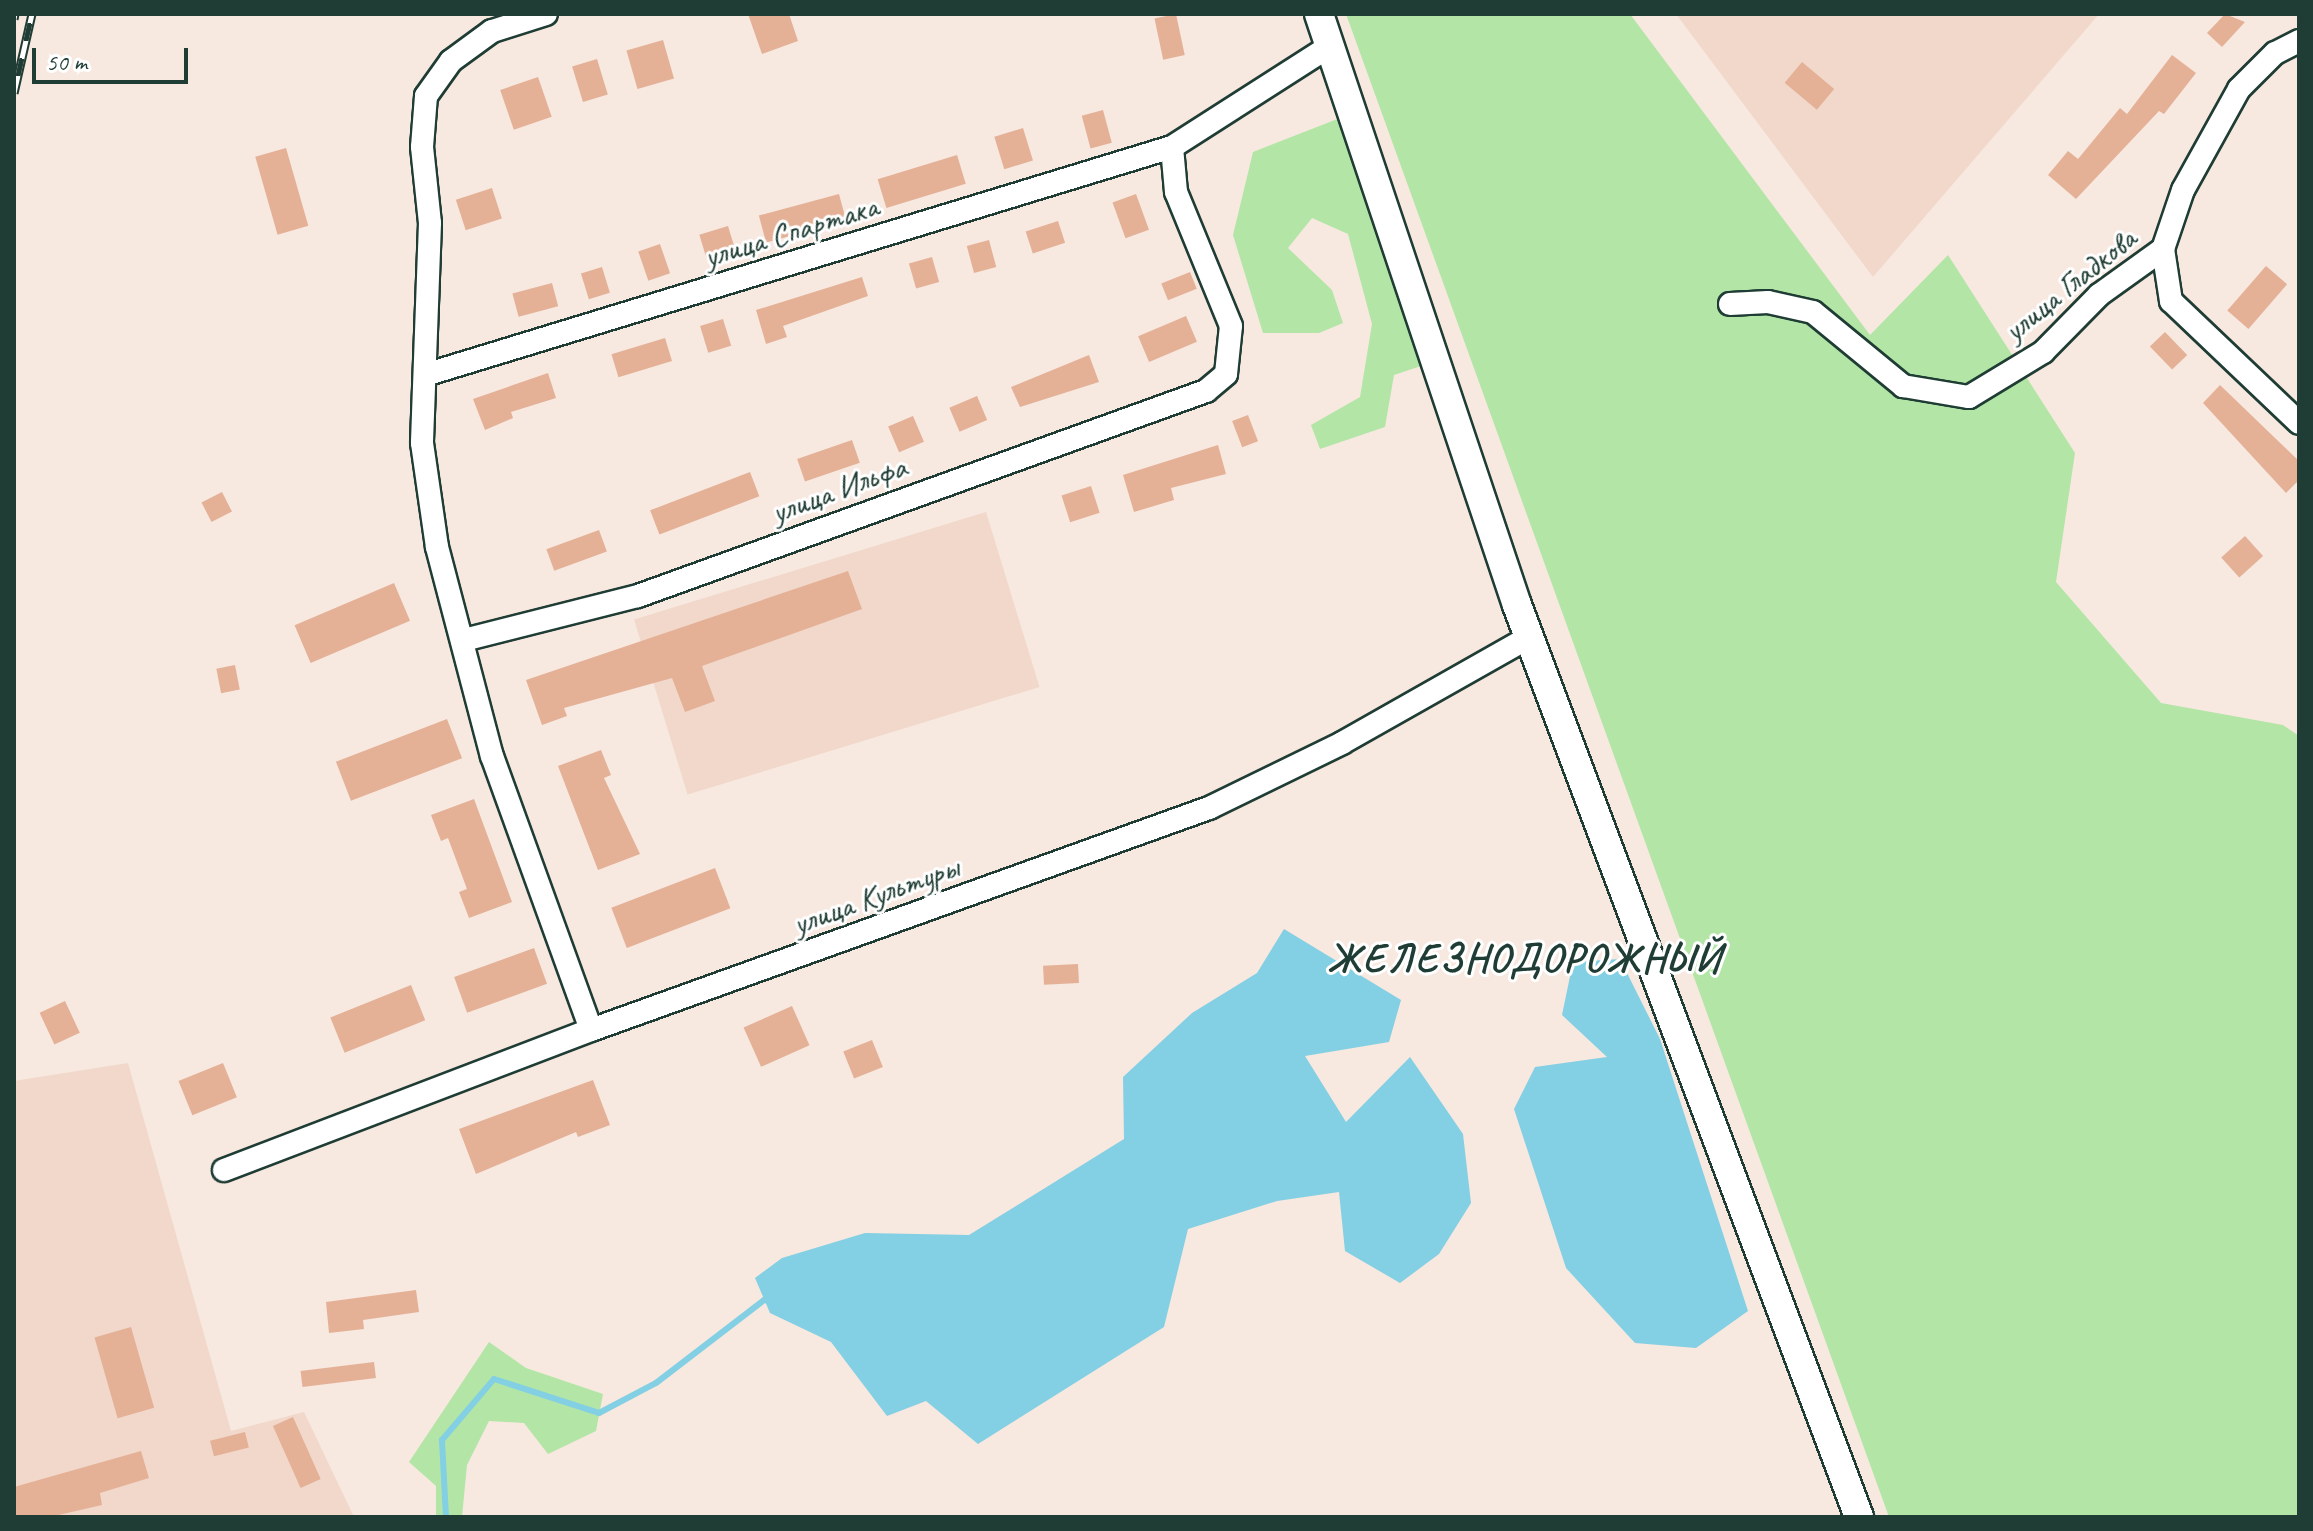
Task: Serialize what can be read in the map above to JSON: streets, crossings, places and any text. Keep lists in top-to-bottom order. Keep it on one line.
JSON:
{"streets":{"street":["улица Спартака","улица Гладкова","улица Ильфа","улица Культуры"]},"crossings":[["улица Спартака","улица Ильфа"]],"districts":["ЖЕЛЕЗНОДОРОЖНЫЙ"],"scale_bar":"50 m"}
